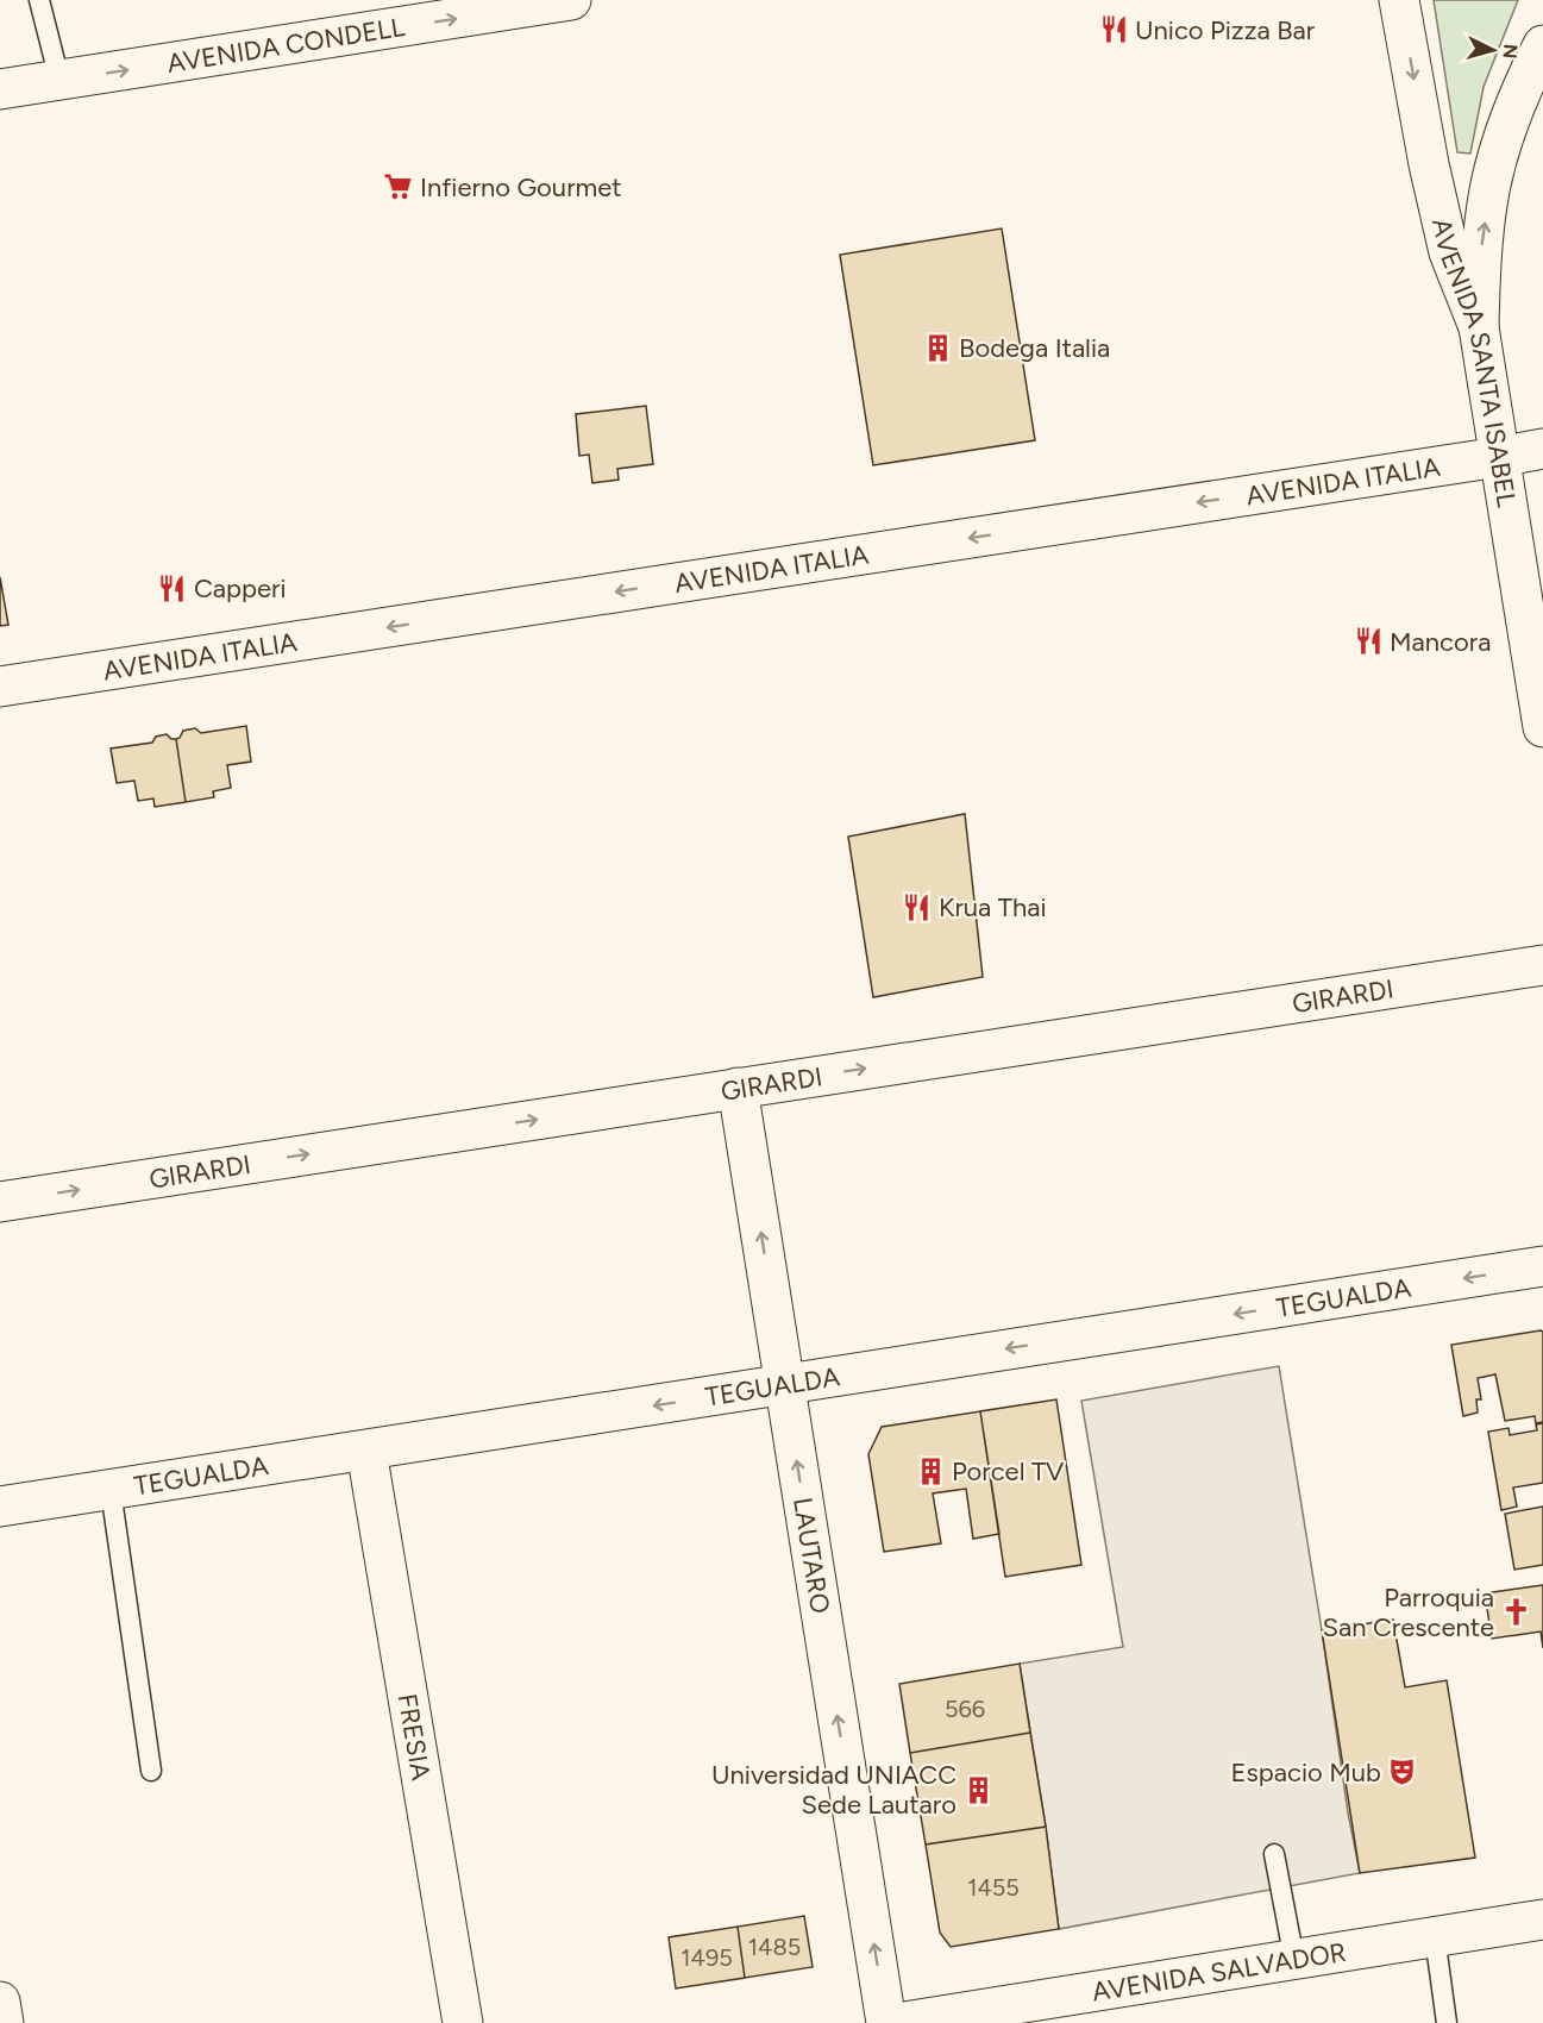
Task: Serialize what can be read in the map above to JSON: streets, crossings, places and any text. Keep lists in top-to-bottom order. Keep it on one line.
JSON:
{"streets":{"street":["AVENIDA CONDELL","AVENIDA SANTA ISABEL","AVENIDA ITALIA","GIRARDI","TEGUALDA","LAUTARO","FRESIA","AVENIDA SALVADOR"]},"crossings":[["AVENIDA SANTA ISABEL","AVENIDA ITALIA"],["GIRARDI","LAUTARO"],["TEGUALDA","LAUTARO"],["TEGUALDA","FRESIA"]],"one_way":["AVENIDA CONDELL","AVENIDA SANTA ISABEL","AVENIDA ITALIA","GIRARDI","TEGUALDA","LAUTARO"],"places":{"restaurant":["Unico Pizza Bar","Capperi","Mancora","Krua Thai"],"supermarket":["Infierno Gourmet"],"building":["Bodega Italia","Porcel TV","Universidad UNIACC Sede Lautaro"],"church":["Parroquia San Crescente"],"theatre":["Espacio Mub"]},"house_numbers":["566","1455","1485","1495"],"north":"right"}
